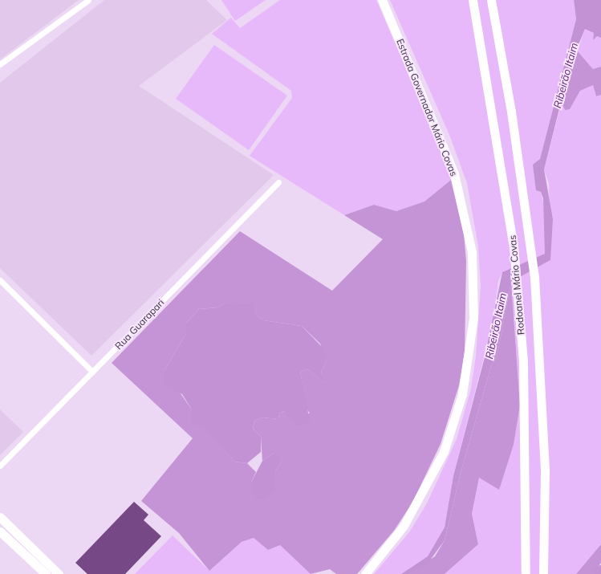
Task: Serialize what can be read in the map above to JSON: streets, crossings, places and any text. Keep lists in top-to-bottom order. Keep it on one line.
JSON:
{"streets":{"highway":["Estrada Governador Mário Covas","Rodoanel Mário Covas"],"street":["Rua Guarapari"]},"water":["Ribeirão Itaim"]}
